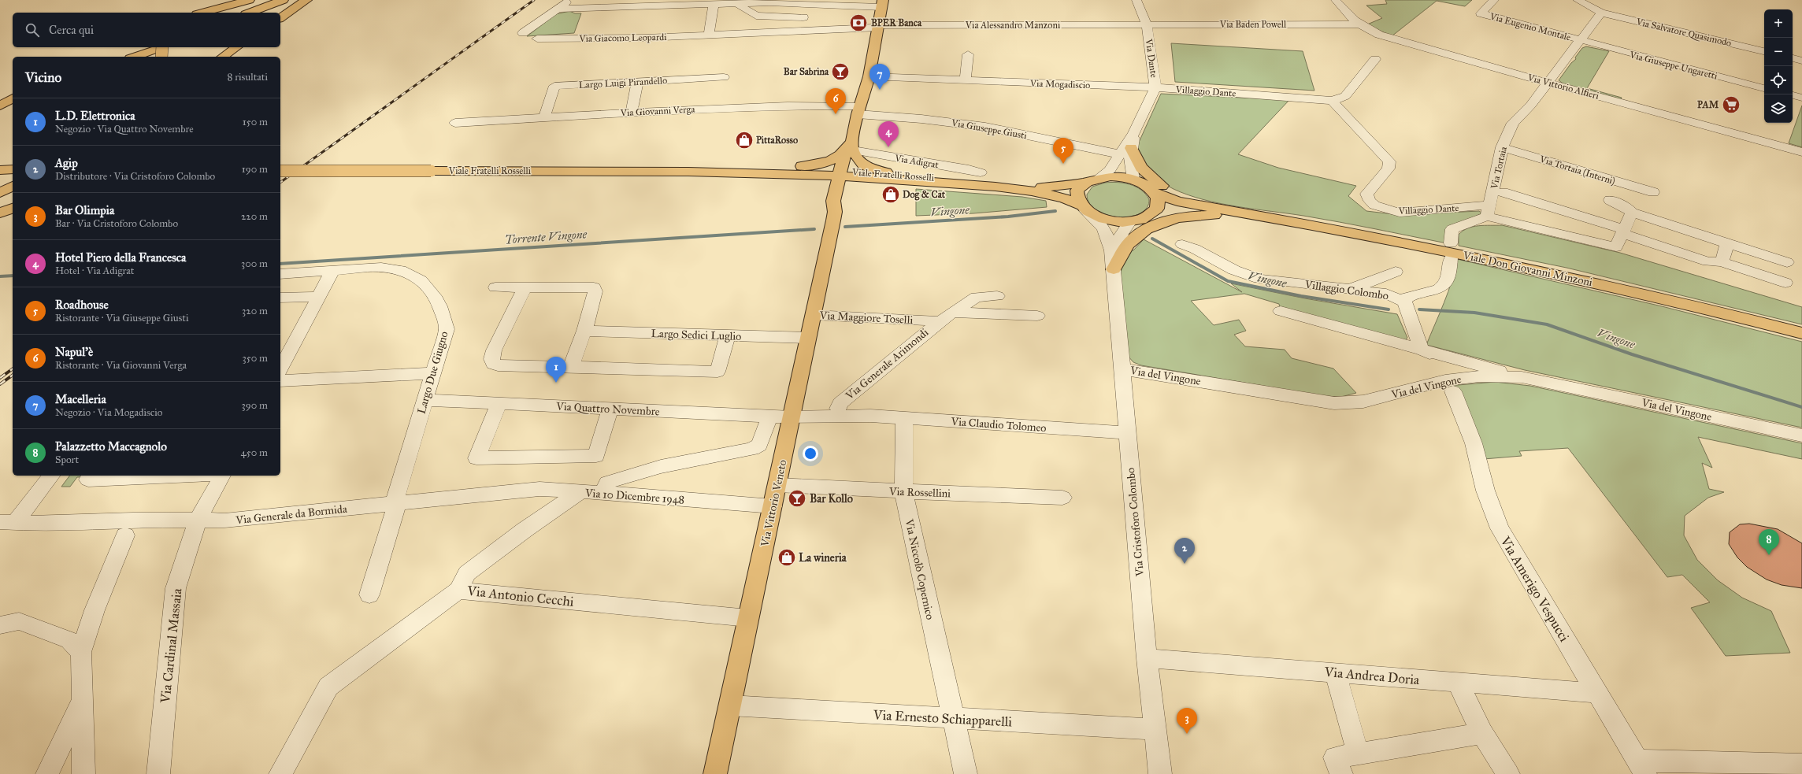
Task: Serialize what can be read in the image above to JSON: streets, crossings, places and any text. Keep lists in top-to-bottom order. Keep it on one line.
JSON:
{"streets":{"main road":["Viale Fratelli Rosselli","Viale Don Giovanni Minzoni","Via Vittorio Veneto"],"street":["Via Baden Powell","Via Alessandro Manzoni","Via Eugenio Montale","Via Salvatore Quasimodo","Via Giacomo Leopardi","Via Dante","Via Giuseppe Ungaretti","Largo Luigi Pirandello","Via Mogadiscio","Via Vittorio Alfieri","Villaggio Dante","Via Giovanni Verga","Via Giuseppe Giusti","Via Adigrat","Via Tortaia","Via Tortaia (Interni)","Villaggio Colombo","Via Maggiore Toselli","Largo Sedici Luglio","Via Generale Arimondi","Largo Due Giugno","Via del Vingone","Via Quattro Novembre","Via Claudio Tolomeo","Via Rossellini","Via 10 Dicembre 1948","Via Generale da Bormida","Via Cristoforo Colombo","Via Niccolò Copernico","Via Amerigo Vespucci","Via Antonio Cecchi","Via Cardinal Massaia","Via Andrea Doria","Via Ernesto Schiapparelli"]},"crossings":[["Via Baden Powell","Via Alessandro Manzoni"],["Via Baden Powell","Via Dante"],["Via Baden Powell","Via Vittorio Alfieri"],["Via Alessandro Manzoni","Via Giacomo Leopardi"],["Via Alessandro Manzoni","Via Dante"],["Via Eugenio Montale","Via Giuseppe Ungaretti"],["Via Eugenio Montale","Via Tortaia"],["Via Salvatore Quasimodo","Via Tortaia"],["Via Dante","Via Mogadiscio"],["Via Dante","Villaggio Dante"],["Via Dante","Via Giuseppe Giusti"],["Via Dante","Viale Fratelli Rosselli"],["Via Dante","Viale Don Giovanni Minzoni"],["Via Giuseppe Ungaretti","Via Tortaia"],["Largo Luigi Pirandello","Via Giovanni Verga"],["Via Mogadiscio","Villaggio Dante"],["Via Vittorio Alfieri","Via Tortaia"],["Villaggio Dante","Via Tortaia"],["Via Giovanni Verga","Via Giuseppe Giusti"],["Via Tortaia","Via Tortaia (Interni)"],["Viale Fratelli Rosselli","Viale Don Giovanni Minzoni"],["Viale Fratelli Rosselli","Via Cristoforo Colombo"],["Viale Don Giovanni Minzoni","Via Cristoforo Colombo"],["Via Maggiore Toselli","Via Generale Arimondi"],["Via Maggiore Toselli","Via Vittorio Veneto"],["Largo Sedici Luglio","Via Vittorio Veneto"],["Via Generale Arimondi","Via Claudio Tolomeo"],["Largo Due Giugno","Via Quattro Novembre"],["Largo Due Giugno","Via Generale da Bormida"],["Via del Vingone","Via Cristoforo Colombo"],["Via del Vingone","Via Amerigo Vespucci"],["Via Quattro Novembre","Via Claudio Tolomeo"],["Via Quattro Novembre","Via Vittorio Veneto"],["Via Claudio Tolomeo","Via Vittorio Veneto"],["Via Claudio Tolomeo","Via Cristoforo Colombo"],["Via Claudio Tolomeo","Via Niccolò Copernico"],["Via Rossellini","Via Vittorio Veneto"],["Via Rossellini","Via Niccolò Copernico"],["Via 10 Dicembre 1948","Via Vittorio Veneto"],["Via 10 Dicembre 1948","Via Generale da Bormida"],["Via 10 Dicembre 1948","Via Antonio Cecchi"],["Via Vittorio Veneto","Via Antonio Cecchi"],["Via Vittorio Veneto","Via Ernesto Schiapparelli"],["Via Generale da Bormida","Via Cardinal Massaia"],["Via Cristoforo Colombo","Via Andrea Doria"],["Via Cristoforo Colombo","Via Ernesto Schiapparelli"],["Via Niccolò Copernico","Via Ernesto Schiapparelli"],["Via Amerigo Vespucci","Via Andrea Doria"]],"water":["Vingone","Torrente Vingone"],"places":{"bank":["BPER Banca"],"bar":["Bar Sabrina","Bar Kollo"],"supermarket":["PAM"],"shop":["PittaRosso","Dog & Cat","La wineria"]},"page":{"map_buttons":["+","−"],"search":"Cerca qui","heading":["Vicino","8 risultati"],"pins":["7","6","4","5","1","8","2","3"],"list":[{"mark":"1","name":"L.D. Elettronica","note":"Negozio · Via Quattro Novembre","value":"150 m"},{"mark":"2","name":"Agip","note":"Distributore · Via Cristoforo Colombo","value":"190 m"},{"mark":"3","name":"Bar Olimpia","note":"Bar · Via Cristoforo Colombo","value":"220 m"},{"mark":"4","name":"Hotel Piero della Francesca","note":"Hotel · Via Adigrat","value":"300 m"},{"mark":"5","name":"Roadhouse","note":"Ristorante · Via Giuseppe Giusti","value":"320 m"},{"mark":"6","name":"Napul'è","note":"Ristorante · Via Giovanni Verga","value":"350 m"},{"mark":"7","name":"Macelleria","note":"Negozio · Via Mogadiscio","value":"390 m"},{"mark":"8","name":"Palazzetto Maccagnolo","note":"Sport","value":"450 m"}]}}
